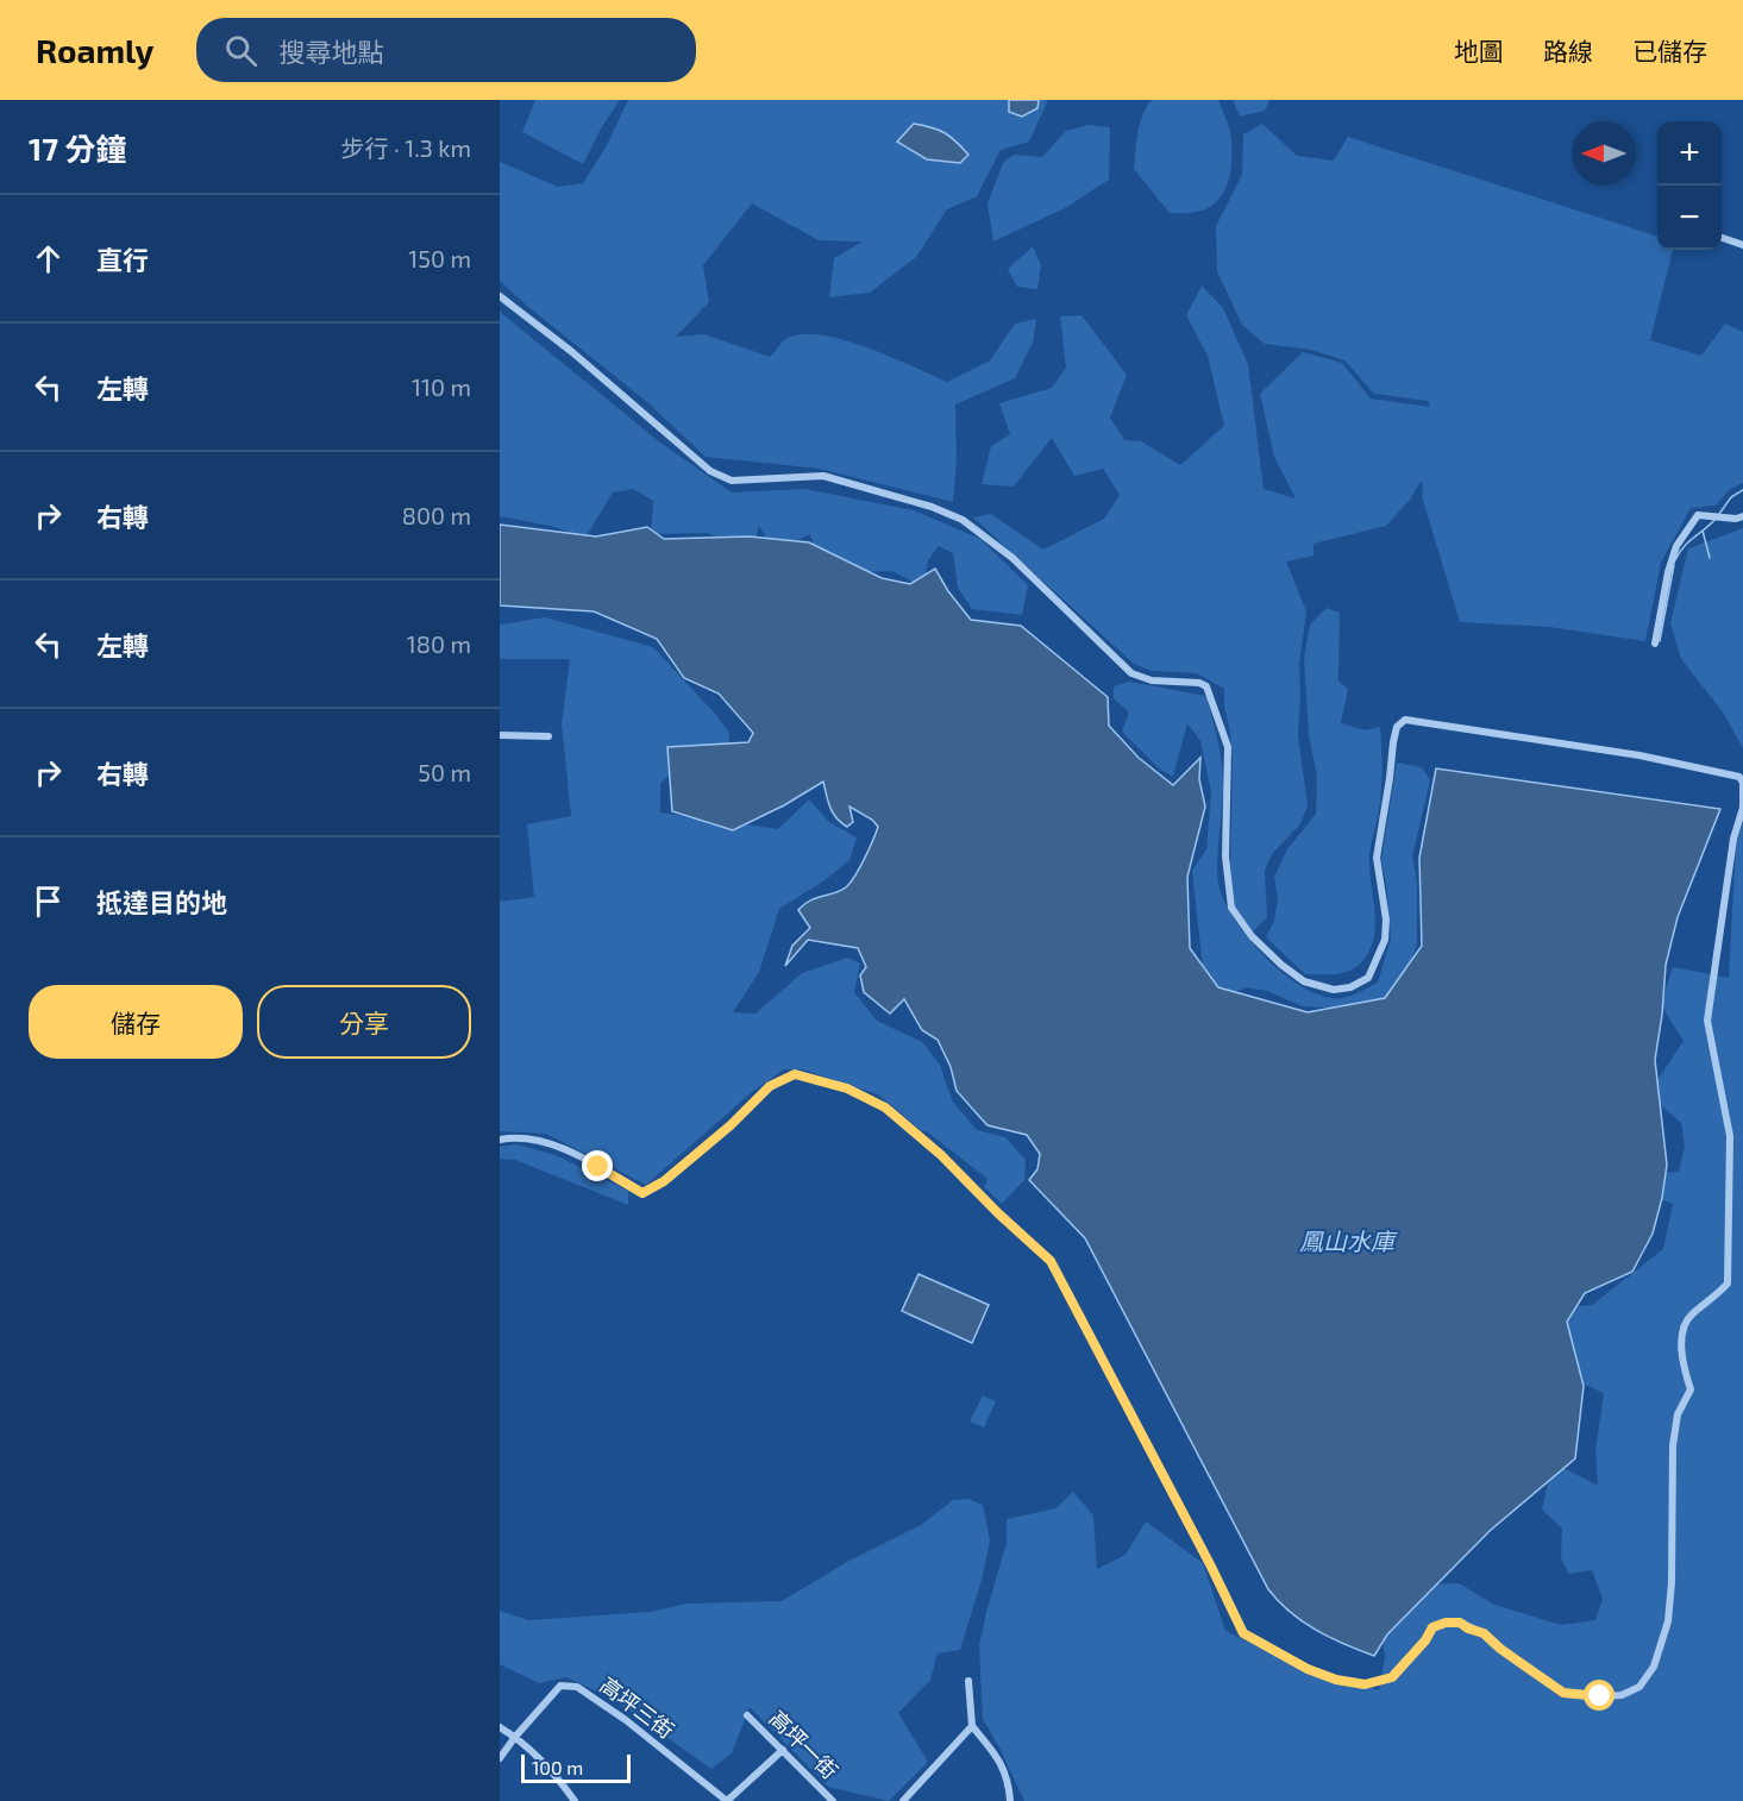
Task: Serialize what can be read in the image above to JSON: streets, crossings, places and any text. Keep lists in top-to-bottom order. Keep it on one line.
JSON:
{"streets":{"street":["高坪三街","高坪一街"]},"water":["鳳山水庫"],"scale_bar":"100 m","north":"left","page":{"header":"Roamly","search":"搜尋地點","nav":["地圖","路線","已儲存"],"heading":["17 分鐘","步行 · 1.3 km"],"map_buttons":["+","−"],"list":[["直行","150 m"],["左轉","110 m"],["右轉","800 m"],["左轉","180 m"],["右轉","50 m"],"抵達目的地"],"buttons":["儲存","分享"],"scale":"100 m"}}
